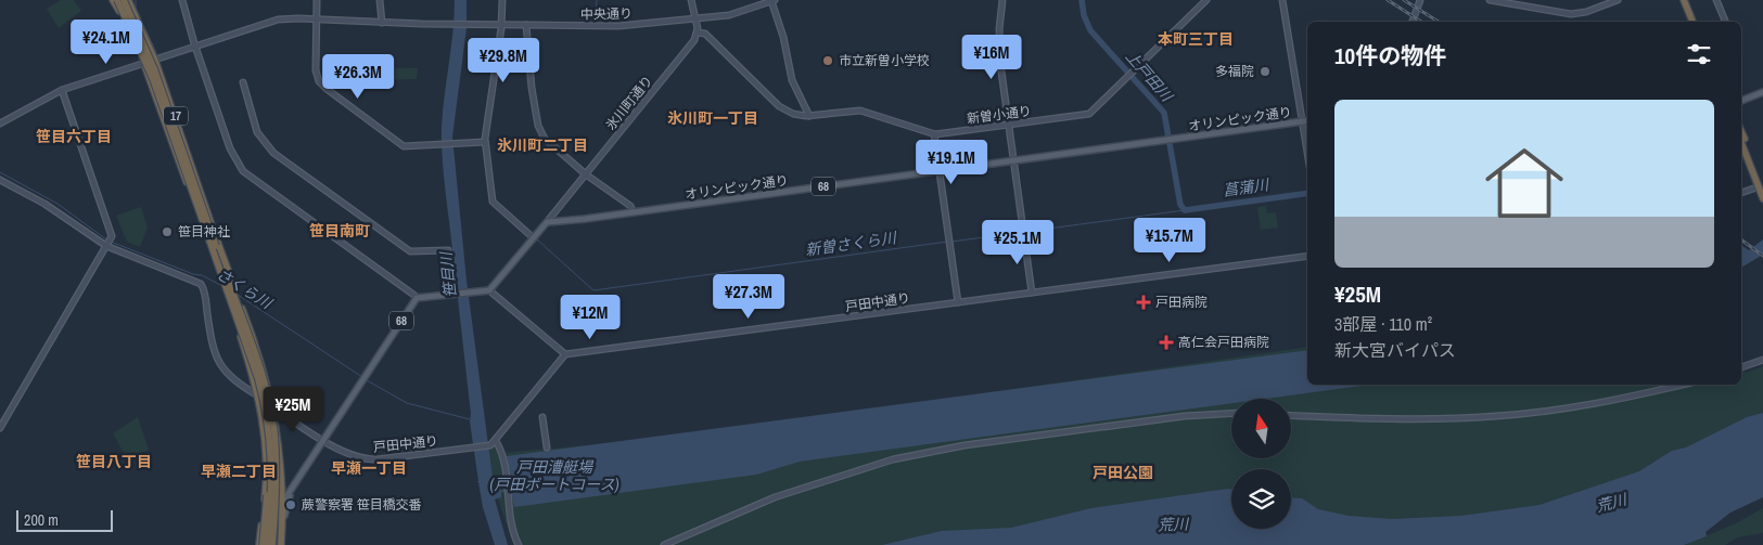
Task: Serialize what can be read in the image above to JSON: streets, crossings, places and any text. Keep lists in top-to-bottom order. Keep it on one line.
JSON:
{"streets":{"highway":["17"],"main road":["オリンピック通り","68"],"street":["中央通り","氷川町通り","新曽小通り","戸田中通り"]},"crossings":[["氷川町通り","新曽小通り"],["氷川町通り","オリンピック通り"],["17","68"],["17","戸田中通り"],["68","戸田中通り"]],"districts":["本町三丁目","氷川町一丁目","笹目六丁目","氷川町二丁目","笹目南町","笹目八丁目","早瀬一丁目","早瀬二丁目","戸田公園"],"water":["上戸田川","菖蒲川","新曽さくら川","笹目川","さくら川","戸田漕艇場 (戸田ボートコース)","荒川"],"places":{"other":["市立新曽小学校","多福院","笹目神社","蕨警察署 笹目橋交番"],"health":["戸田病院","高仁会戸田病院"]},"scale_bar":"200 m","north":"top","page":{"price":["¥24.1M","¥16M","¥29.8M","¥26.3M","¥19.1M","¥15.7M","¥25.1M","¥27.3M","¥12M","¥25M"],"heading":"10件の物件","list":[{"name":"¥25M","note":"3部屋 · 110 m² · 新大宮バイパス"}],"scale":"200 m"}}
